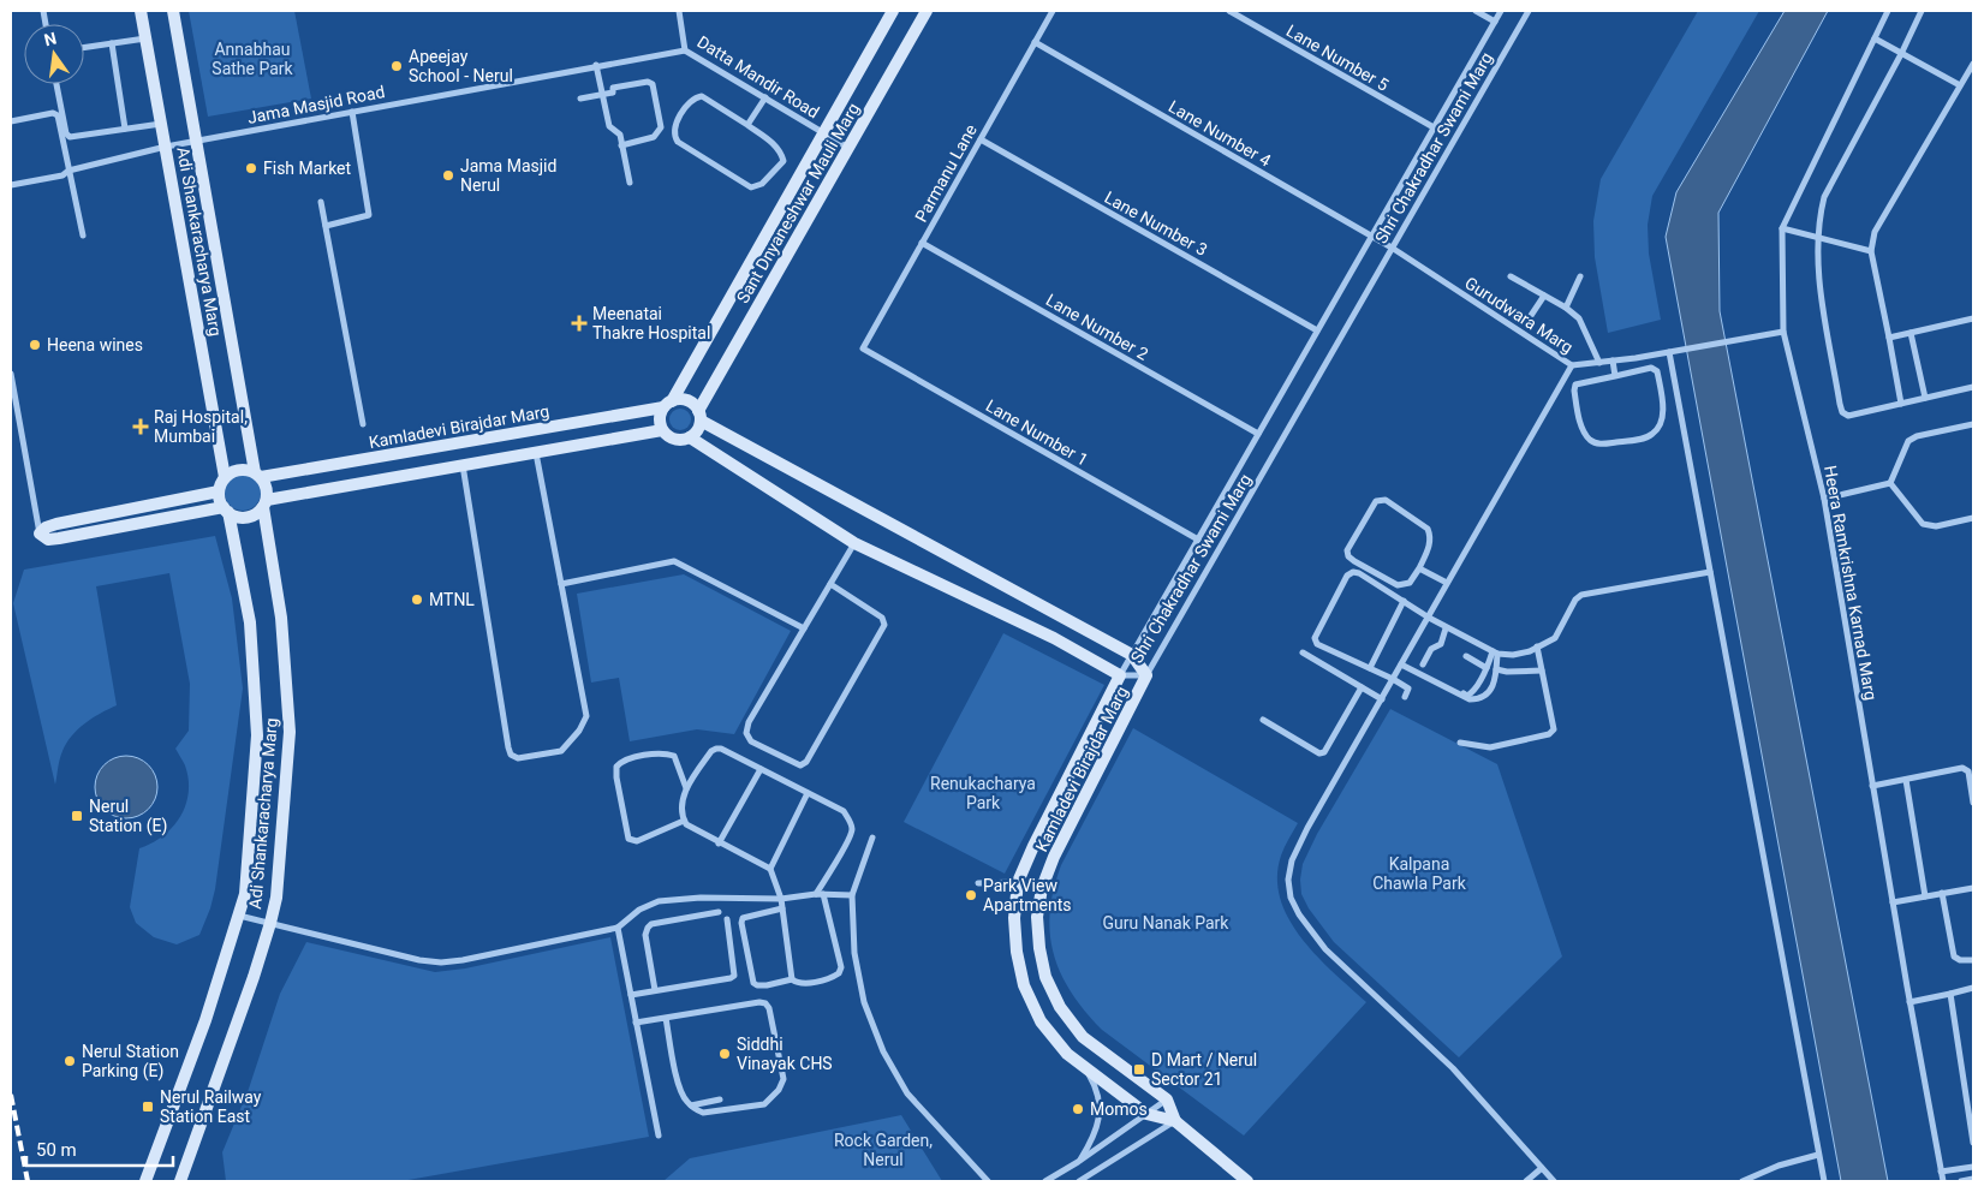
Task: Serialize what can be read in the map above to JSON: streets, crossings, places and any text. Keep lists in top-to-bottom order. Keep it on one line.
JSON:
{"streets":{"street":["Lane Number 5","Datta Mandir Road","Jama Masjid Road","Lane Number 4","Shri Chakradhar Swami Marg","Parmanu Lane","Sant Dnyaneshwar Mauli Marg","Lane Number 3","Adi Shankaracharya Marg","Gurudwara Marg","Lane Number 2","Kamladevi Birajdar Marg","Lane Number 1","Heera Ramkrishna Karnad Marg"]},"crossings":[["Lane Number 5","Shri Chakradhar Swami Marg"],["Datta Mandir Road","Jama Masjid Road"],["Datta Mandir Road","Sant Dnyaneshwar Mauli Marg"],["Jama Masjid Road","Adi Shankaracharya Marg"],["Lane Number 4","Shri Chakradhar Swami Marg"],["Lane Number 4","Parmanu Lane"],["Lane Number 4","Gurudwara Marg"],["Shri Chakradhar Swami Marg","Lane Number 3"],["Shri Chakradhar Swami Marg","Gurudwara Marg"],["Shri Chakradhar Swami Marg","Lane Number 2"],["Shri Chakradhar Swami Marg","Kamladevi Birajdar Marg"],["Shri Chakradhar Swami Marg","Lane Number 1"],["Parmanu Lane","Lane Number 3"],["Parmanu Lane","Lane Number 2"],["Parmanu Lane","Lane Number 1"],["Sant Dnyaneshwar Mauli Marg","Kamladevi Birajdar Marg"],["Adi Shankaracharya Marg","Kamladevi Birajdar Marg"],["Gurudwara Marg","Heera Ramkrishna Karnad Marg"]],"parks":["Annabhau Sathe Park","Renukacharya Park","Kalpana Chawla Park","Guru Nanak Park","Rock Garden, Nerul"],"places":{"other":["Apeejay School - Nerul","Fish Market","Jama Masjid Nerul","Heena wines","MTNL","Park View Apartments","Siddhi Vinayak CHS","Nerul Station Parking (E)","Momos"],"health":["Meenatai Thakre Hospital","Raj Hospital, Mumbai"],"transit":["Nerul Station (E)","D Mart / Nerul Sector 21","Nerul Railway Station East"]},"scale_bar":"50 m","north":"top"}
